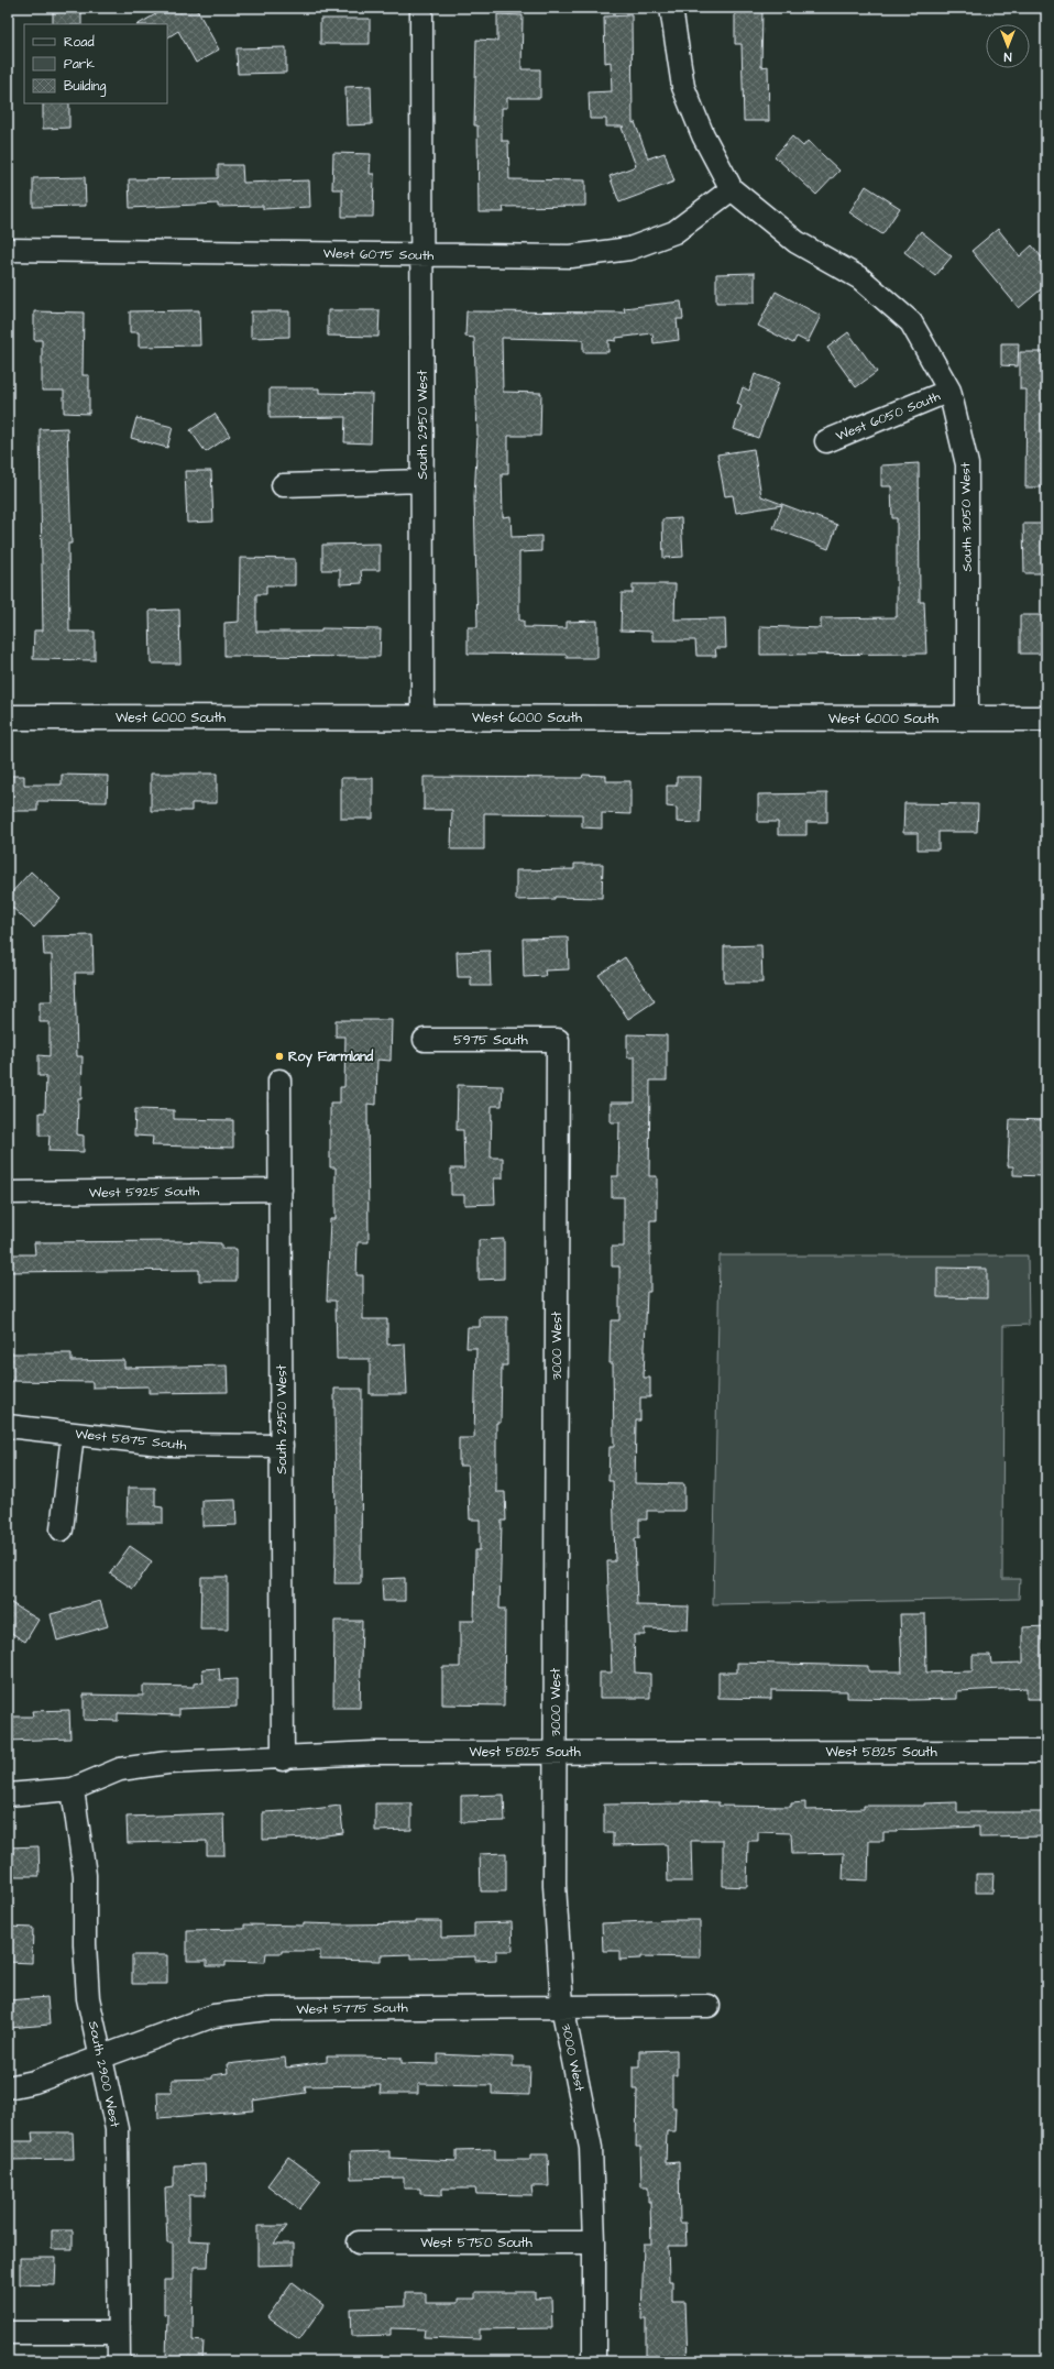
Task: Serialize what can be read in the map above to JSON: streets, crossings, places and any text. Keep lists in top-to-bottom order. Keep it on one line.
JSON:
{"streets":{"street":["West 6075 South","West 6050 South","South 2950 West","South 3050 West","West 6000 South","5975 South","West 5925 South","3000 West","West 5875 South","West 5825 South","West 5775 South","South 2900 West","West 5750 South"]},"crossings":[["West 6075 South","South 2950 West"],["West 6075 South","South 3050 West"],["West 6050 South","South 3050 West"],["South 2950 West","West 6000 South"],["South 2950 West","West 5925 South"],["South 2950 West","West 5875 South"],["South 2950 West","West 5825 South"],["South 3050 West","West 6000 South"],["5975 South","3000 West"],["3000 West","West 5825 South"],["3000 West","West 5775 South"],["3000 West","West 5750 South"],["West 5825 South","South 2900 West"],["West 5775 South","South 2900 West"]],"places":["Roy Farmland"],"legend":["Road","Park","Building"],"north":"bottom"}
